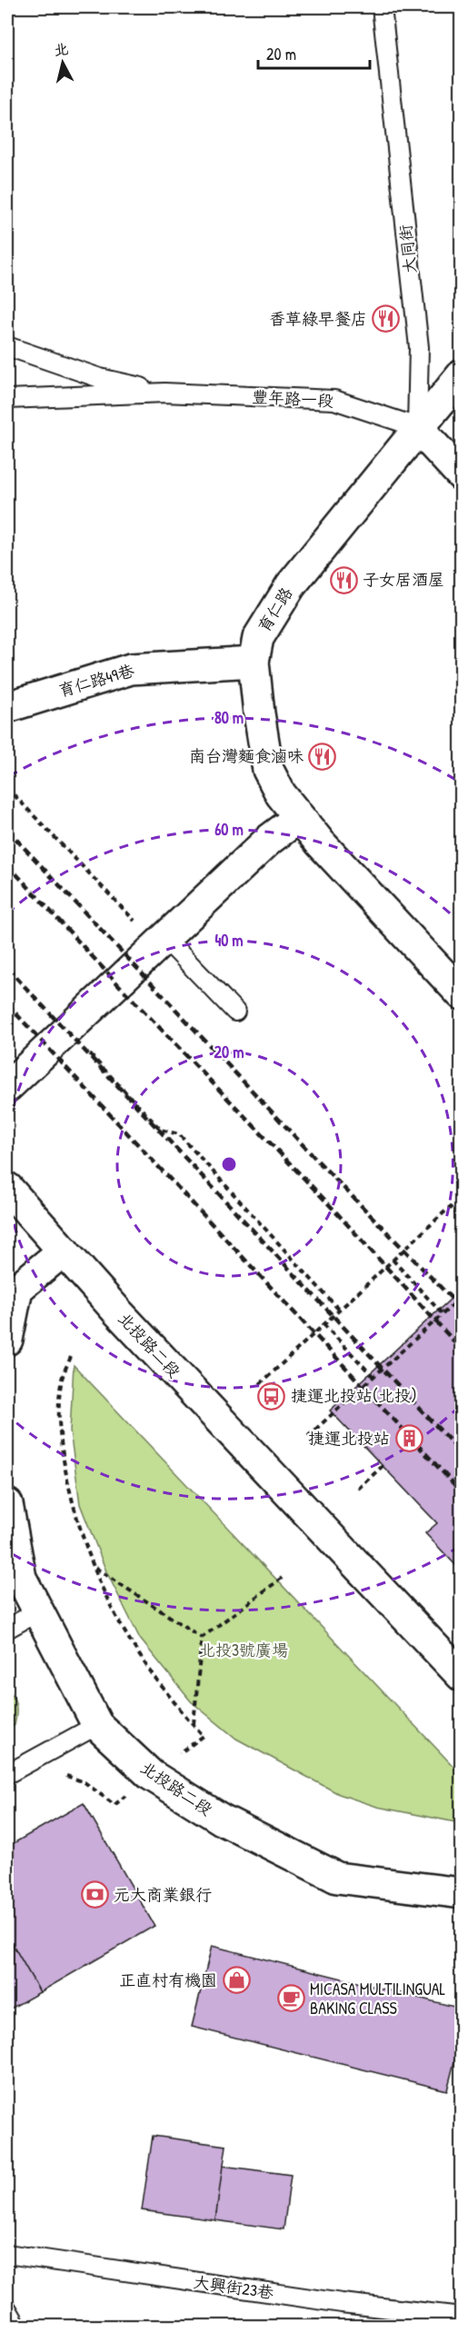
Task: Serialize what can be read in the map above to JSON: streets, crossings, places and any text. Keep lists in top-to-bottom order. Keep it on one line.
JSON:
{"streets":{"street":["育仁路","育仁路49巷","北投路二段"],"lane":["大同街","豐年路一段","大興街23巷"]},"crossings":[["大同街","豐年路一段"],["大同街","育仁路"],["豐年路一段","育仁路"],["育仁路","育仁路49巷"]],"parks":["北投3號廣場"],"places":{"restaurant":["香草綠早餐店","子女居酒屋","南台灣麵食滷味"],"bus stop":["捷運北投站(北投)"],"building":["捷運北投站"],"bank":["元大商業銀行"],"shop":["正直村有機園"],"cafe":["MICASA MULTILINGUAL BAKING CLASS"]},"scale_bar":"20 m","north":"top","rings":["80 m","60 m","40 m","20 m"]}
